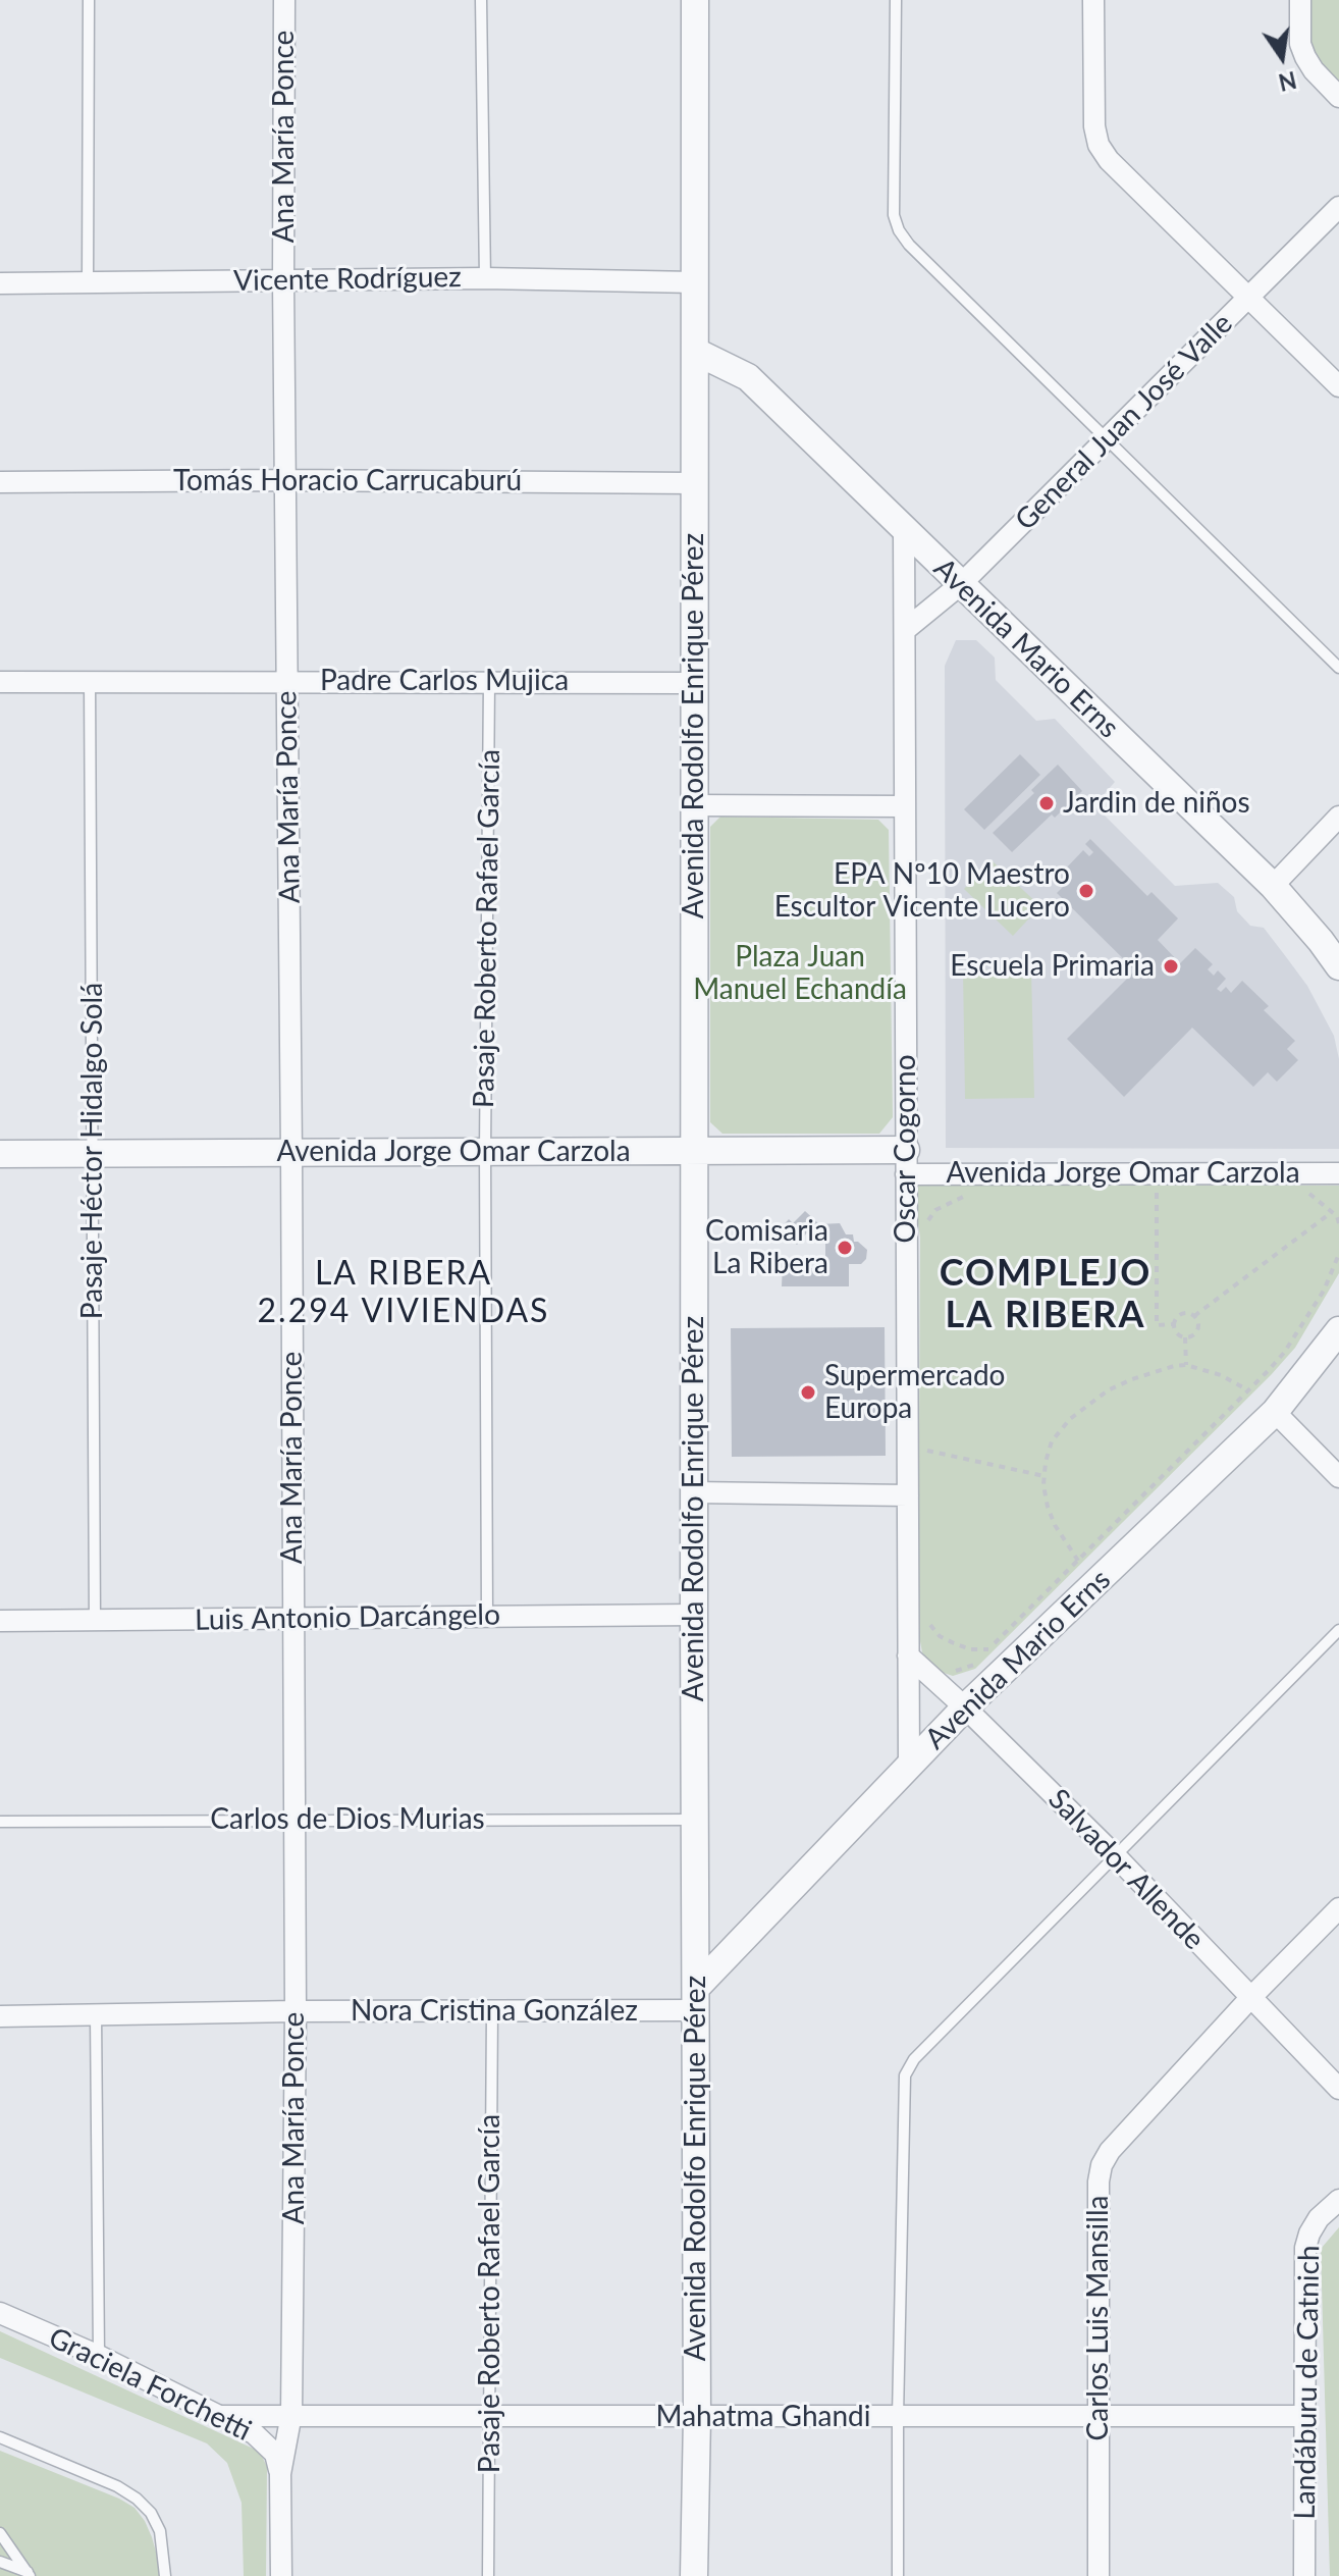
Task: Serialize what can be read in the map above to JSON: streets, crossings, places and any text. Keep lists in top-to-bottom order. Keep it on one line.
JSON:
{"streets":{"street":["Ana María Ponce","Vicente Rodríguez","General Juan José Valle","Tomás Horacio Carrucaburú","Avenida Mario Erns","Padre Carlos Mujica","Avenida Rodolfo Enrique Pérez","Oscar Cogorno","Avenida Jorge Omar Carzola","Luis Antonio Darcángelo","Salvador Allende","Nora Cristina González","Carlos Luis Mansilla","Landáburu de Catnich","Graciela Forchetti","Mahatma Ghandi"],"lane":["Pasaje Roberto Rafael García","Pasaje Héctor Hidalgo Solá","Carlos de Dios Murias"]},"crossings":[["Ana María Ponce","Vicente Rodríguez"],["Ana María Ponce","Tomás Horacio Carrucaburú"],["Ana María Ponce","Padre Carlos Mujica"],["Ana María Ponce","Avenida Jorge Omar Carzola"],["Ana María Ponce","Luis Antonio Darcángelo"],["Ana María Ponce","Carlos de Dios Murias"],["Ana María Ponce","Nora Cristina González"],["Ana María Ponce","Graciela Forchetti"],["Ana María Ponce","Mahatma Ghandi"],["Vicente Rodríguez","Avenida Rodolfo Enrique Pérez"],["General Juan José Valle","Avenida Mario Erns"],["General Juan José Valle","Oscar Cogorno"],["Tomás Horacio Carrucaburú","Avenida Rodolfo Enrique Pérez"],["Avenida Mario Erns","Avenida Rodolfo Enrique Pérez"],["Avenida Mario Erns","Oscar Cogorno"],["Avenida Mario Erns","Salvador Allende"],["Avenida Mario Erns","Nora Cristina González"],["Padre Carlos Mujica","Avenida Rodolfo Enrique Pérez"],["Padre Carlos Mujica","Pasaje Roberto Rafael García"],["Padre Carlos Mujica","Pasaje Héctor Hidalgo Solá"],["Avenida Rodolfo Enrique Pérez","Avenida Jorge Omar Carzola"],["Avenida Rodolfo Enrique Pérez","Luis Antonio Darcángelo"],["Avenida Rodolfo Enrique Pérez","Carlos de Dios Murias"],["Avenida Rodolfo Enrique Pérez","Nora Cristina González"],["Avenida Rodolfo Enrique Pérez","Mahatma Ghandi"],["Pasaje Roberto Rafael García","Avenida Jorge Omar Carzola"],["Pasaje Roberto Rafael García","Luis Antonio Darcángelo"],["Pasaje Roberto Rafael García","Nora Cristina González"],["Pasaje Roberto Rafael García","Mahatma Ghandi"],["Oscar Cogorno","Avenida Jorge Omar Carzola"],["Oscar Cogorno","Salvador Allende"],["Pasaje Héctor Hidalgo Solá","Avenida Jorge Omar Carzola"],["Pasaje Héctor Hidalgo Solá","Luis Antonio Darcángelo"],["Salvador Allende","Carlos Luis Mansilla"],["Carlos Luis Mansilla","Mahatma Ghandi"],["Landáburu de Catnich","Mahatma Ghandi"],["Graciela Forchetti","Mahatma Ghandi"]],"districts":["COMPLEJO LA RIBERA","LA RIBERA 2.294 VIVIENDAS"],"parks":["Plaza Juan Manuel Echandía"],"places":["Jardin de niños","EPA Nº10 Maestro Escultor Vicente Lucero","Escuela Primaria","Comisaria La Ribera","Supermercado Europa"],"north":"bottom"}
